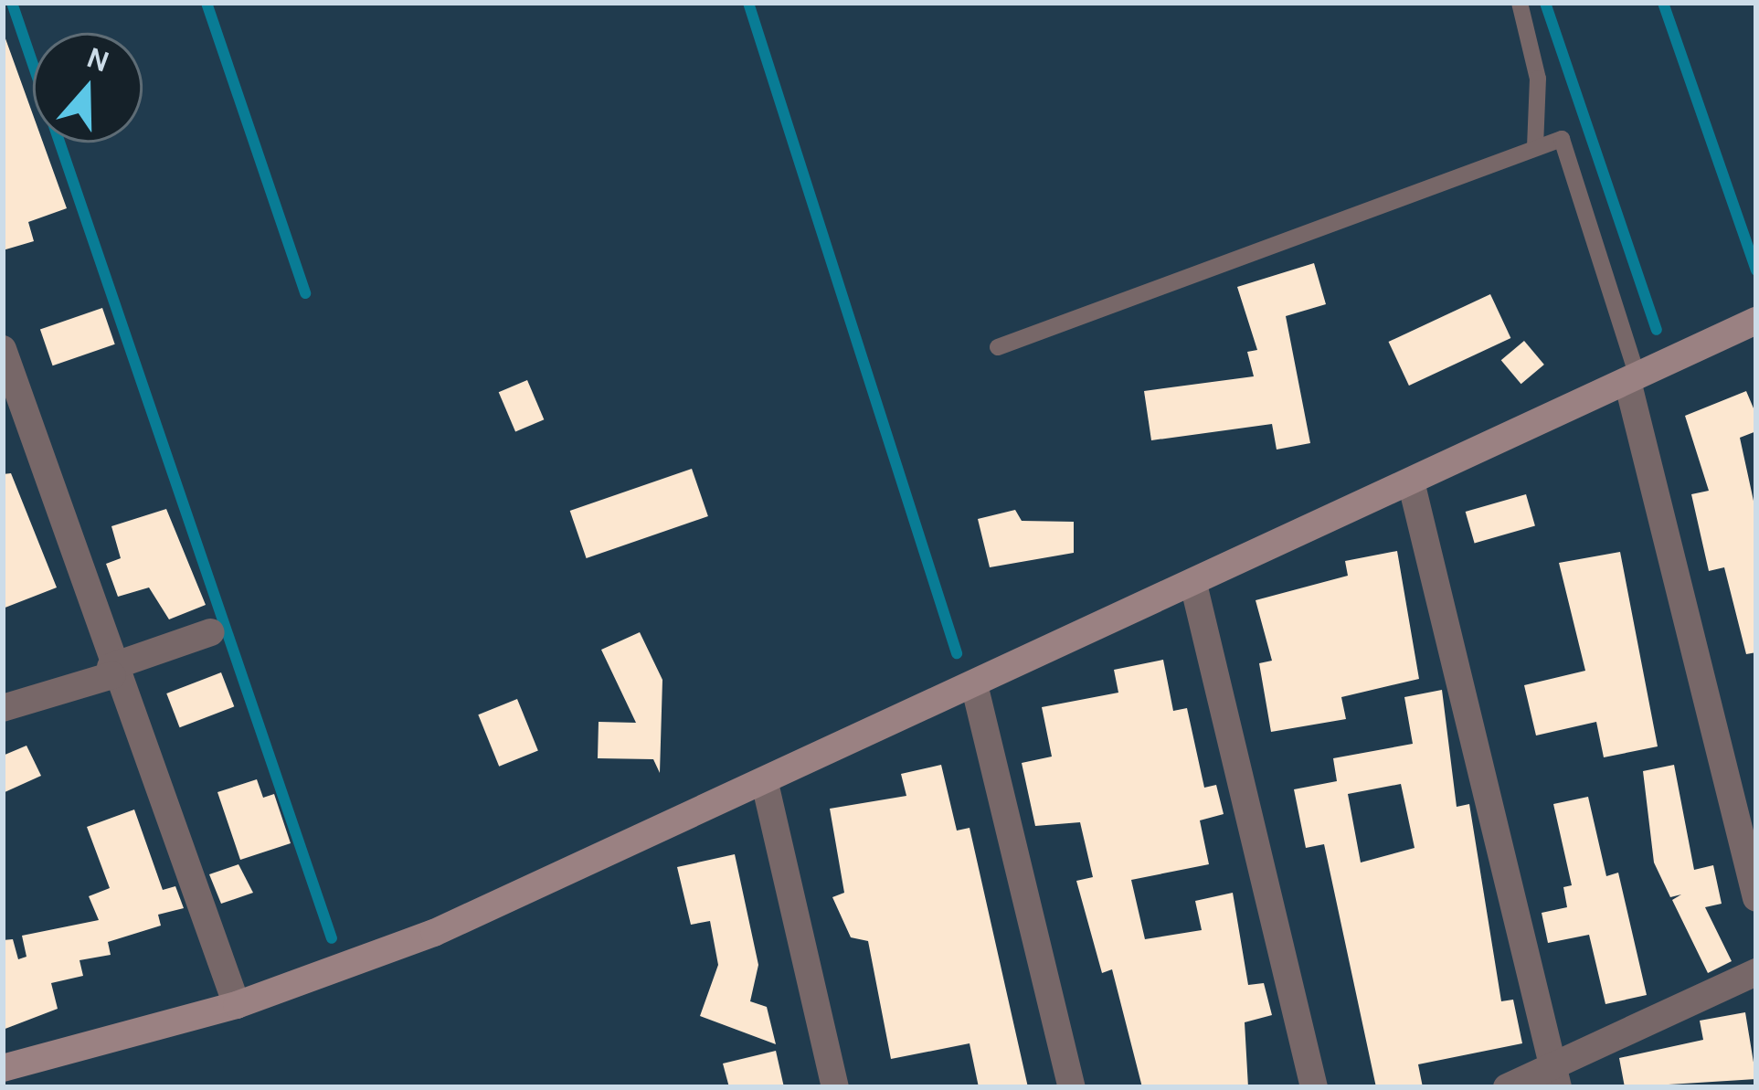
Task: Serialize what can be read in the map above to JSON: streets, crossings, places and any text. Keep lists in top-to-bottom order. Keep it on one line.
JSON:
{"north":"top"}
